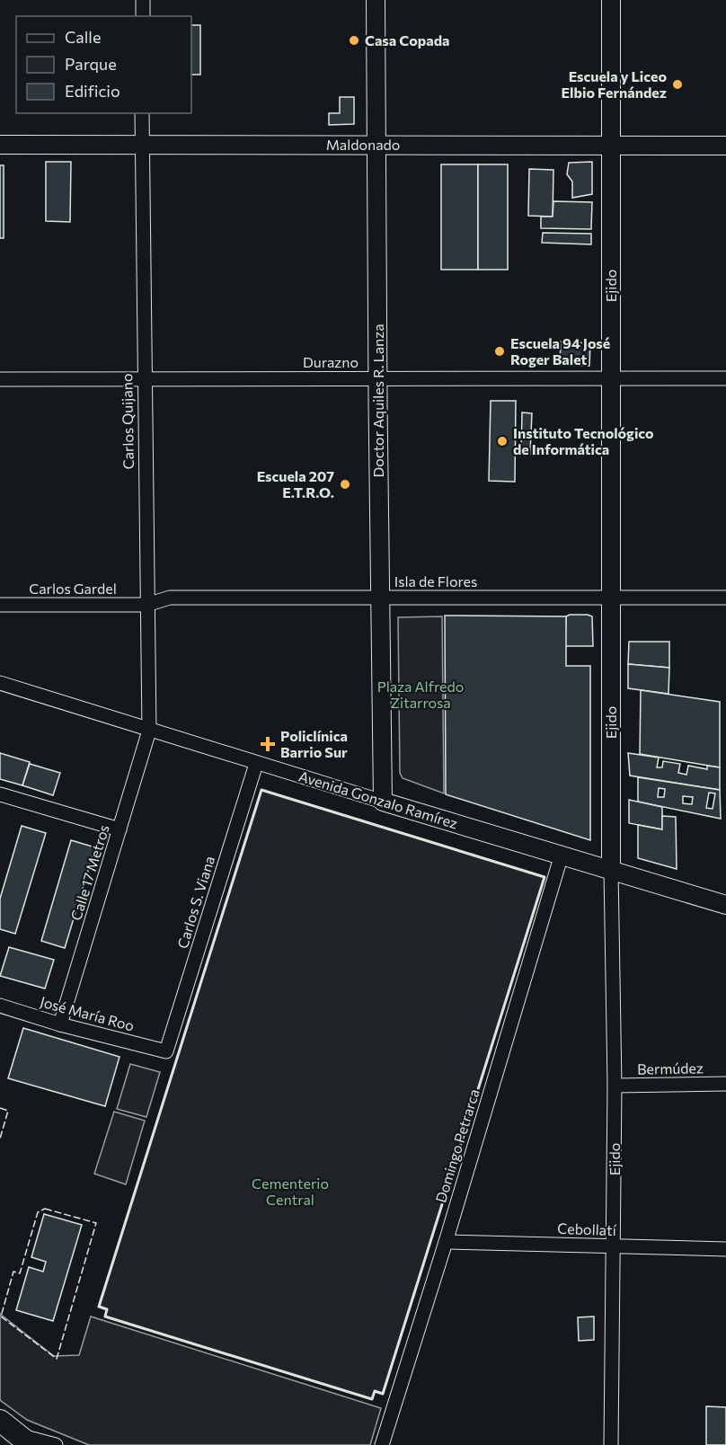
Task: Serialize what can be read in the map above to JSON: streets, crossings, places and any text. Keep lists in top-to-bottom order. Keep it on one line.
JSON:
{"streets":{"street":["Maldonado","Ejido","Durazno","Doctor Aquiles R. Lanza","Carlos Quijano","Isla de Flores","Carlos Gardel","Avenida Gonzalo Ramírez","Calle 17 Metros","Carlos S. Viana","José María Roo","Bermúdez","Domingo Petrarca","Cebollatí"]},"crossings":[["Maldonado","Ejido"],["Maldonado","Doctor Aquiles R. Lanza"],["Maldonado","Carlos Quijano"],["Ejido","Durazno"],["Ejido","Isla de Flores"],["Ejido","Avenida Gonzalo Ramírez"],["Ejido","Bermúdez"],["Ejido","Cebollatí"],["Durazno","Doctor Aquiles R. Lanza"],["Durazno","Carlos Quijano"],["Doctor Aquiles R. Lanza","Isla de Flores"],["Doctor Aquiles R. Lanza","Avenida Gonzalo Ramírez"],["Carlos Quijano","Isla de Flores"],["Carlos Quijano","Carlos Gardel"],["Carlos Quijano","Avenida Gonzalo Ramírez"],["Carlos Quijano","Calle 17 Metros"],["Isla de Flores","Carlos Gardel"],["Avenida Gonzalo Ramírez","Calle 17 Metros"],["Avenida Gonzalo Ramírez","Carlos S. Viana"],["Avenida Gonzalo Ramírez","Domingo Petrarca"],["Calle 17 Metros","José María Roo"],["Carlos S. Viana","José María Roo"],["Domingo Petrarca","Cebollatí"]],"parks":["Plaza Alfredo Zitarrosa","Cementerio Central"],"places":{"other":["Casa Copada","Escuela y Liceo Elbio Fernández","Escuela 94 José Roger Balet","Instituto Tecnológico de Informática","Escuela 207 E.T.R.O."],"health":["Policlínica Barrio Sur"]},"legend":["Calle","Parque","Edificio"]}
